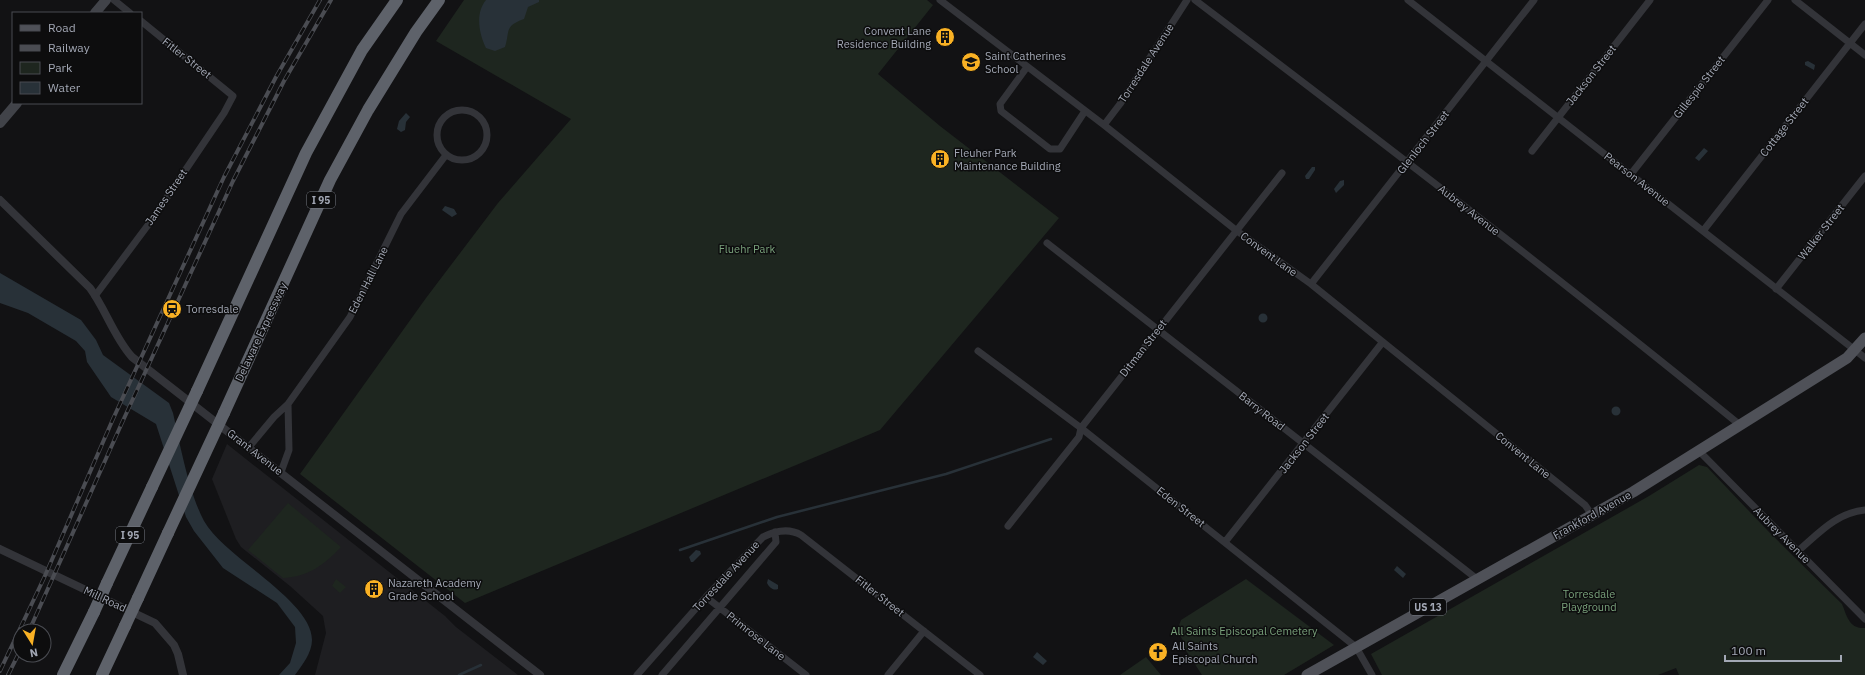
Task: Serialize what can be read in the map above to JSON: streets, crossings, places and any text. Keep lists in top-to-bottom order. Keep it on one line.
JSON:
{"streets":{"highway":["I 95","Delaware Expressway"],"main road":["Frankford Avenue","US 13"],"street":["Fitler Street","Torresdale Avenue","Jackson Street","Gillespie Street","Cottage Street","Glenloch Street","Pearson Avenue","James Street","Aubrey Avenue","Walker Street","Convent Lane","Eden Hall Lane","Ditman Street","Barry Road","Grant Avenue","Eden Street","Mill Road","Primrose Lane"]},"crossings":[["Fitler Street","Torresdale Avenue"],["Fitler Street","James Street"],["Torresdale Avenue","Convent Lane"],["Torresdale Avenue","Primrose Lane"],["Jackson Street","Pearson Avenue"],["Jackson Street","Convent Lane"],["Jackson Street","Barry Road"],["Jackson Street","Eden Street"],["Gillespie Street","Pearson Avenue"],["Cottage Street","Pearson Avenue"],["Glenloch Street","Pearson Avenue"],["Glenloch Street","Aubrey Avenue"],["Glenloch Street","Convent Lane"],["Pearson Avenue","Walker Street"],["Pearson Avenue","Frankford Avenue"],["James Street","Grant Avenue"],["Aubrey Avenue","Frankford Avenue"],["Convent Lane","Ditman Street"],["Convent Lane","Frankford Avenue"],["Eden Hall Lane","Grant Avenue"],["Ditman Street","Barry Road"],["Ditman Street","Eden Street"],["Barry Road","Frankford Avenue"],["Eden Street","Frankford Avenue"]],"parks":["Fluehr Park","Torresdale Playground","All Saints Episcopal Cemetery"],"places":{"building":["Convent Lane Residence Building","Fleuher Park Maintenance Building","Nazareth Academy Grade School"],"school or university":["Saint Catherines School"],"station":["Torresdale"],"church":["All Saints Episcopal Church"]},"legend":["Road","Railway","Park","Water"],"scale_bar":"100 m","north":"bottom"}
